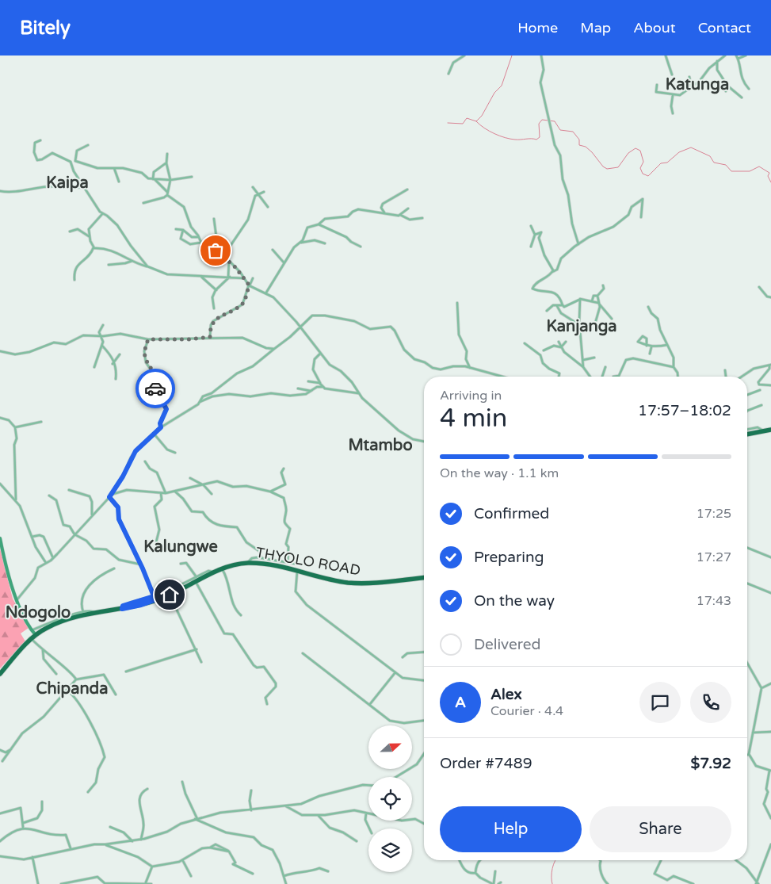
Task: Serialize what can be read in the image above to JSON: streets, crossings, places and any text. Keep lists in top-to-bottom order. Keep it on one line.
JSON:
{"streets":{"highway":["THYOLO ROAD"]},"districts":["Katunga","Kaipa","Kanjanga","Mtambo","Kalungwe","Ndogolo","Chipanda"],"north":"right","page":{"header":"Bitely","nav":["Home","Map","About","Contact"],"heading":["4 min","Arriving in","17:57–18:02"],"panel":["Alex","Courier · 4.4","Order #7489","$7.92"],"bar":"On the way · 1.1 km","list":[["Confirmed","17:25"],["Preparing","17:27"],["On the way","17:43"],"Delivered"],"round":"A","buttons":["Help","Share"]}}
